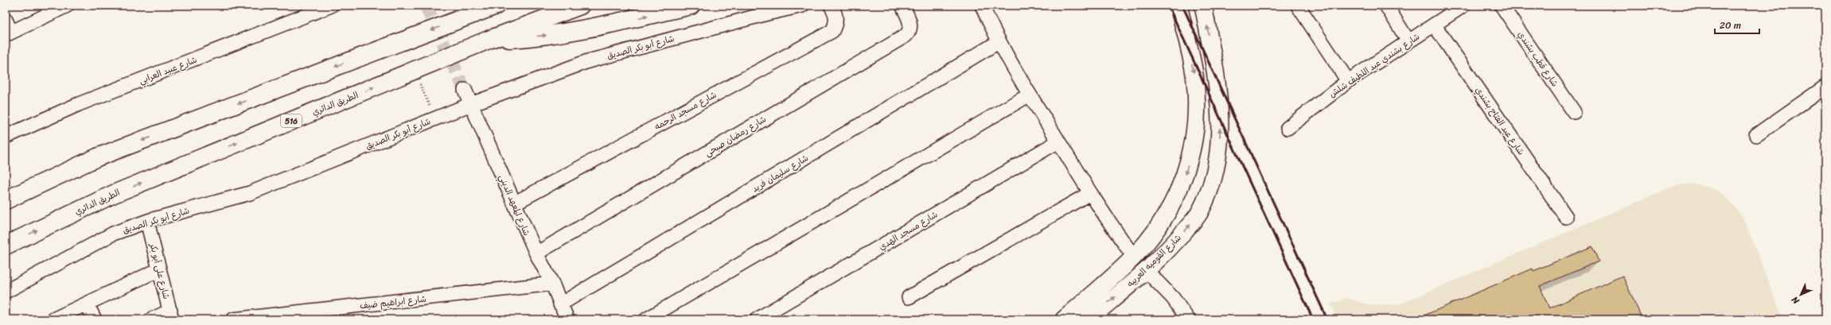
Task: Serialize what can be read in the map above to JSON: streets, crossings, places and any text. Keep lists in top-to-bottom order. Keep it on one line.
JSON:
{"streets":{"highway":["الطريق الدائري","516"],"street":["شارع أبو بكر الصديق","شارع قطب بشندي","شارع بشندي عبد اللطيف شلش","شارع عبيد العرابي","شارع مسجد الرحمه","شارع عبد الفتاح بشندي","شارع رمضان صبحى","شارع سليمان فريد","شارع المعهد الديني","شارع مسجد الهدي","شارع القوميه العربيه","شارع على أبو بكر","شارع ابراهيم ضيف"]},"crossings":[["شارع أبو بكر الصديق","شارع المعهد الديني"],["شارع أبو بكر الصديق","شارع على أبو بكر"],["شارع بشندي عبد اللطيف شلش","شارع عبد الفتاح بشندي"],["شارع مسجد الرحمه","شارع المعهد الديني"],["شارع رمضان صبحى","شارع المعهد الديني"],["شارع سليمان فريد","شارع المعهد الديني"],["شارع المعهد الديني","شارع ابراهيم ضيف"]],"scale_bar":"20 m","north":"bottom left"}
